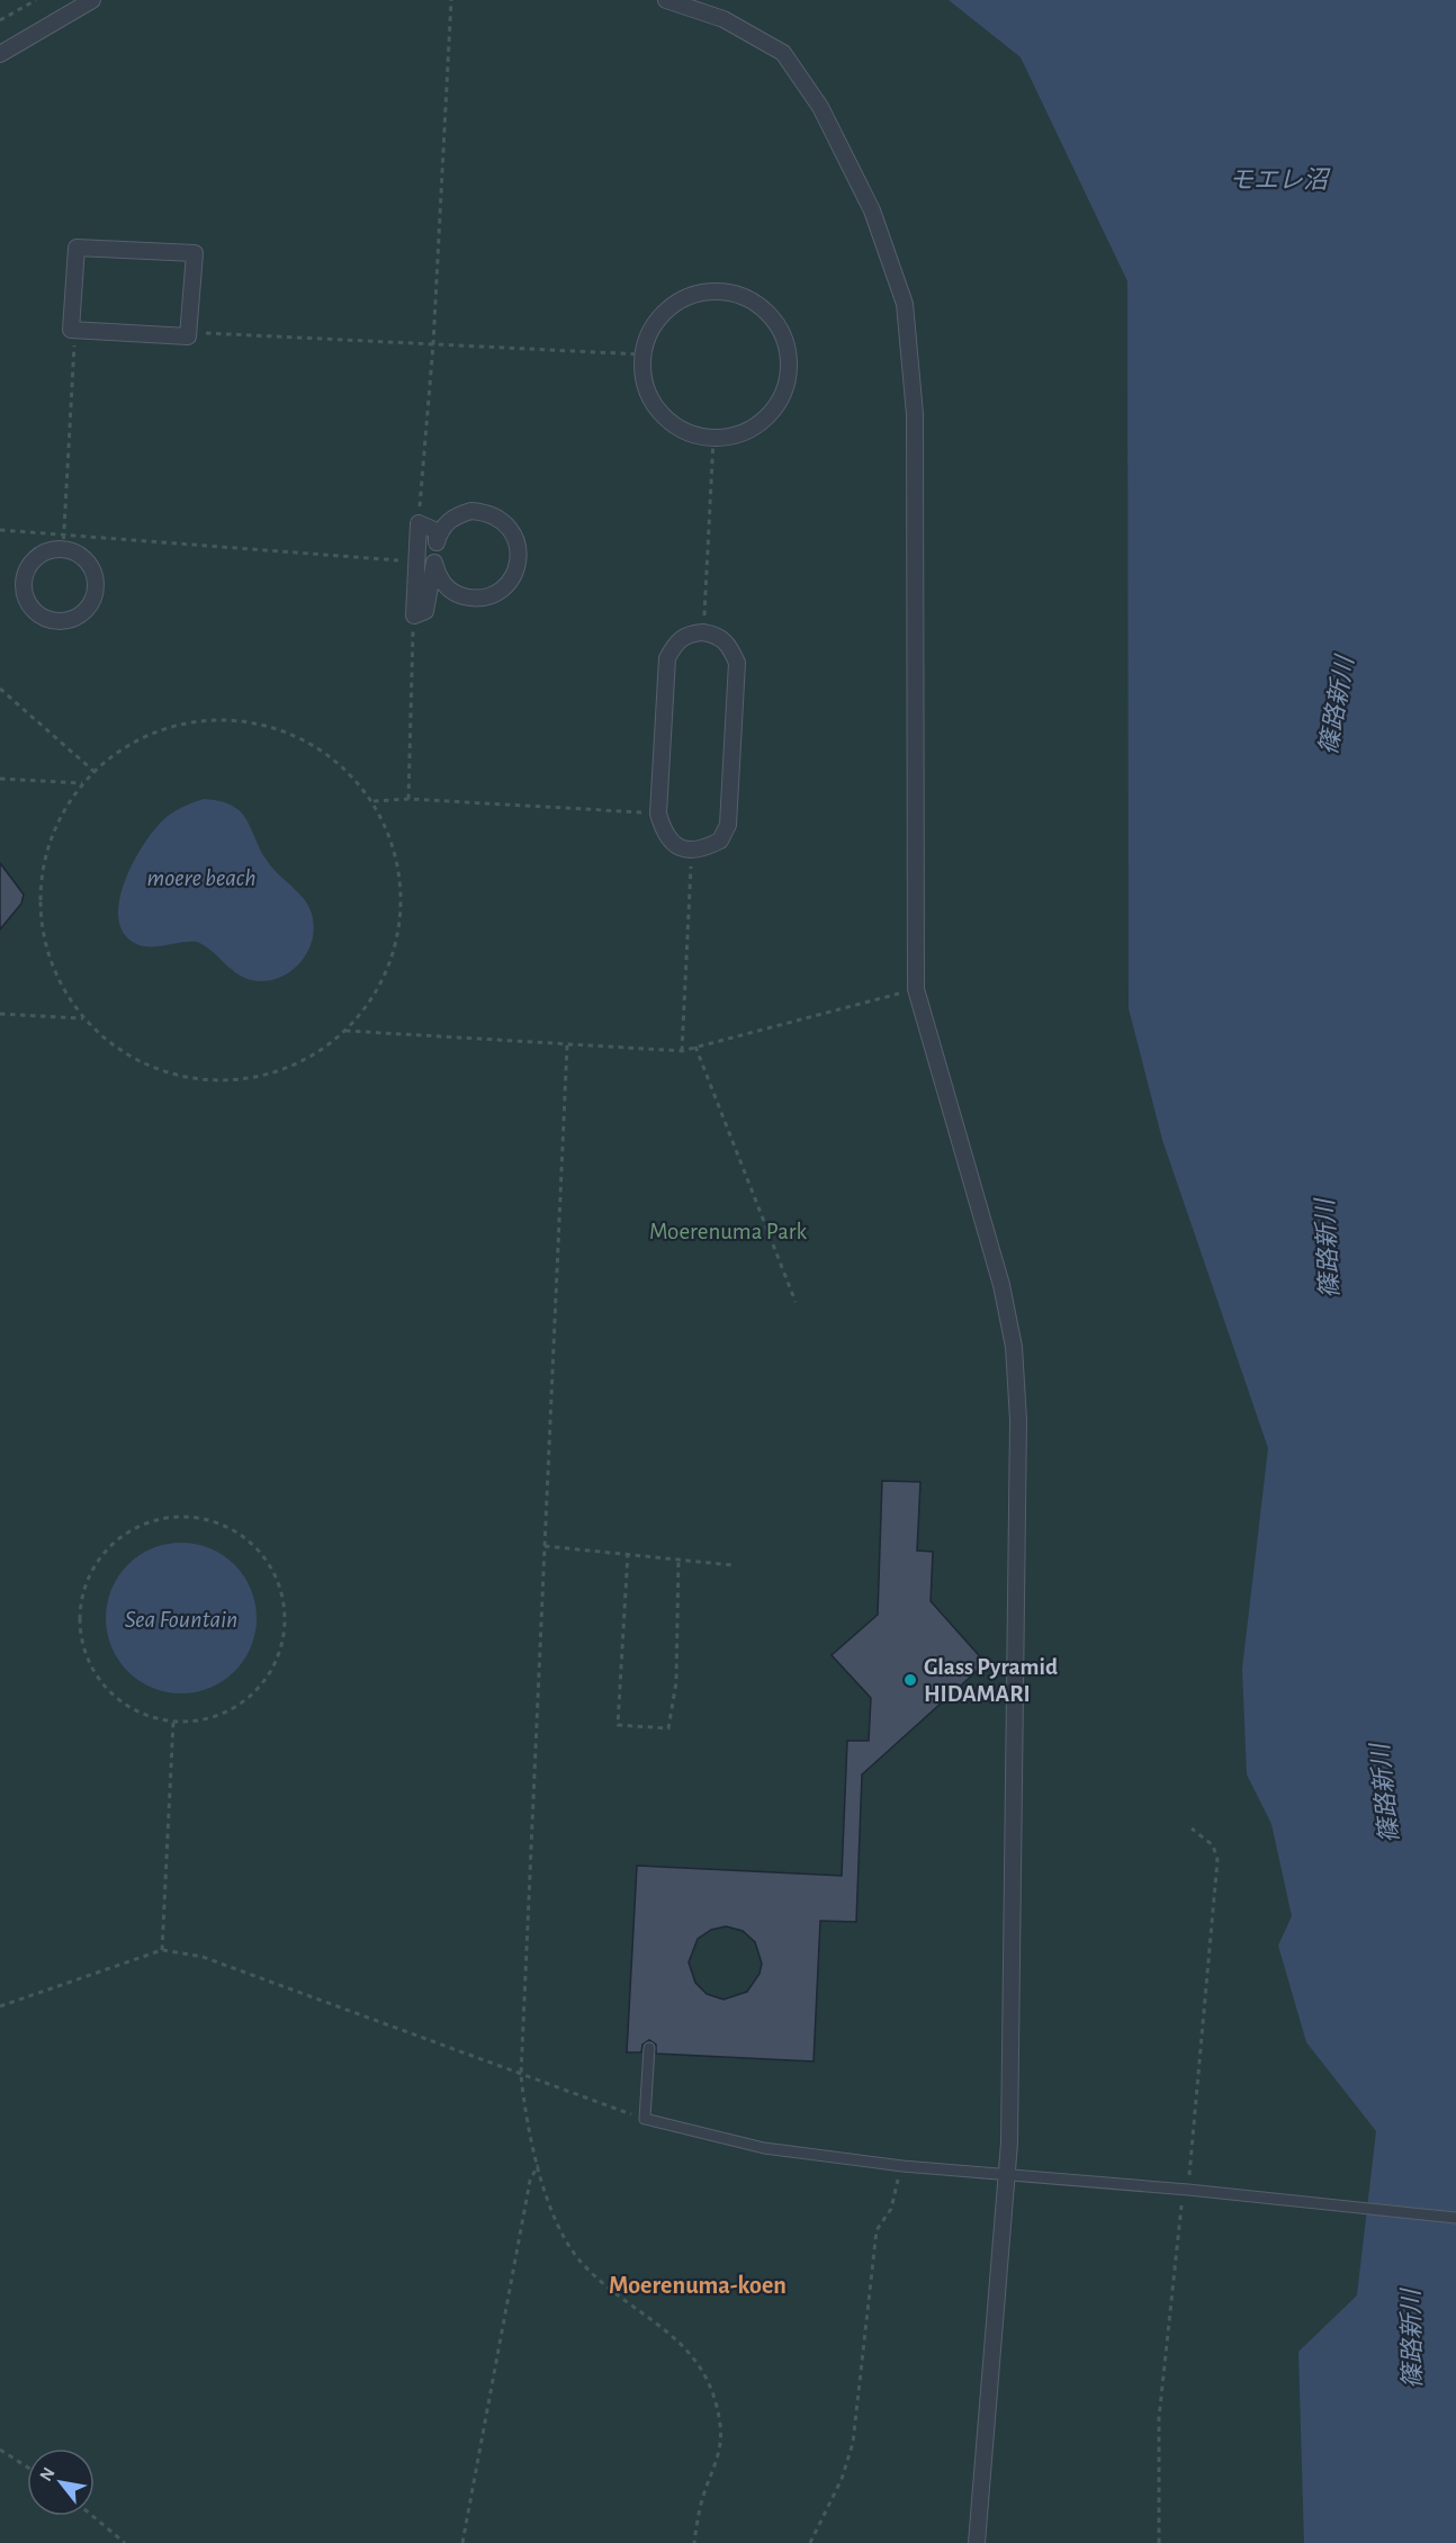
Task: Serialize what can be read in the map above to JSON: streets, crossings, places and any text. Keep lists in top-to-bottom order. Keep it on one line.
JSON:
{"districts":["Moerenuma-koen"],"water":["モエレ沼","篠路新川","moere beach","Sea Fountain"],"parks":["Moerenuma Park"],"places":["Glass Pyramid HIDAMARI"],"north":"top left"}
